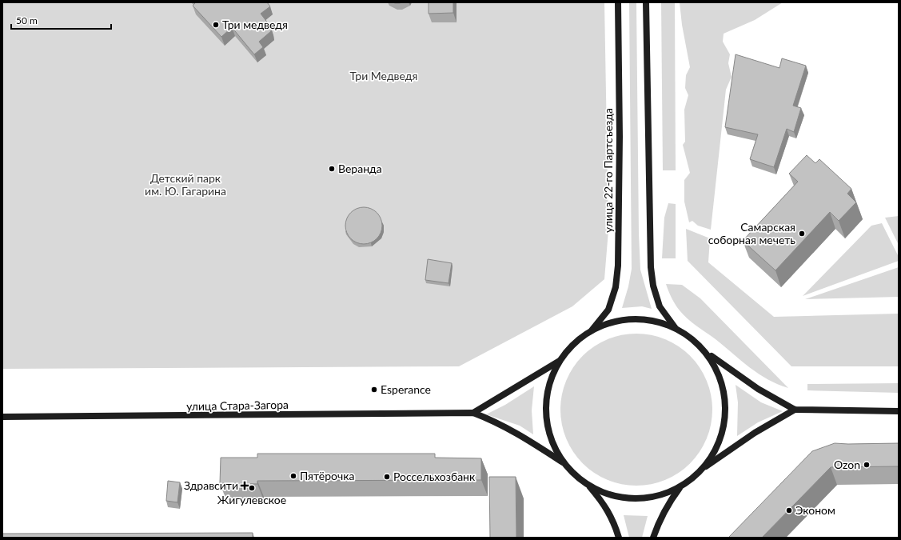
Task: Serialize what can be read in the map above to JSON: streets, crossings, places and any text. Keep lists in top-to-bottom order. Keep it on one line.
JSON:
{"streets":{"main road":["улица 22-го Партсъезда","улица Стара-Загора"]},"parks":["Три Медведя","Детский парк им. Ю. Гагарина"],"places":{"other":["Три медведя","Веранда","Самарская соборная мечеть","Esperance","Ozon","Пятёрочка","Россельхозбанк","Жигулевское","Эконом"],"health":["Здравсити"]},"scale_bar":"50 m"}
